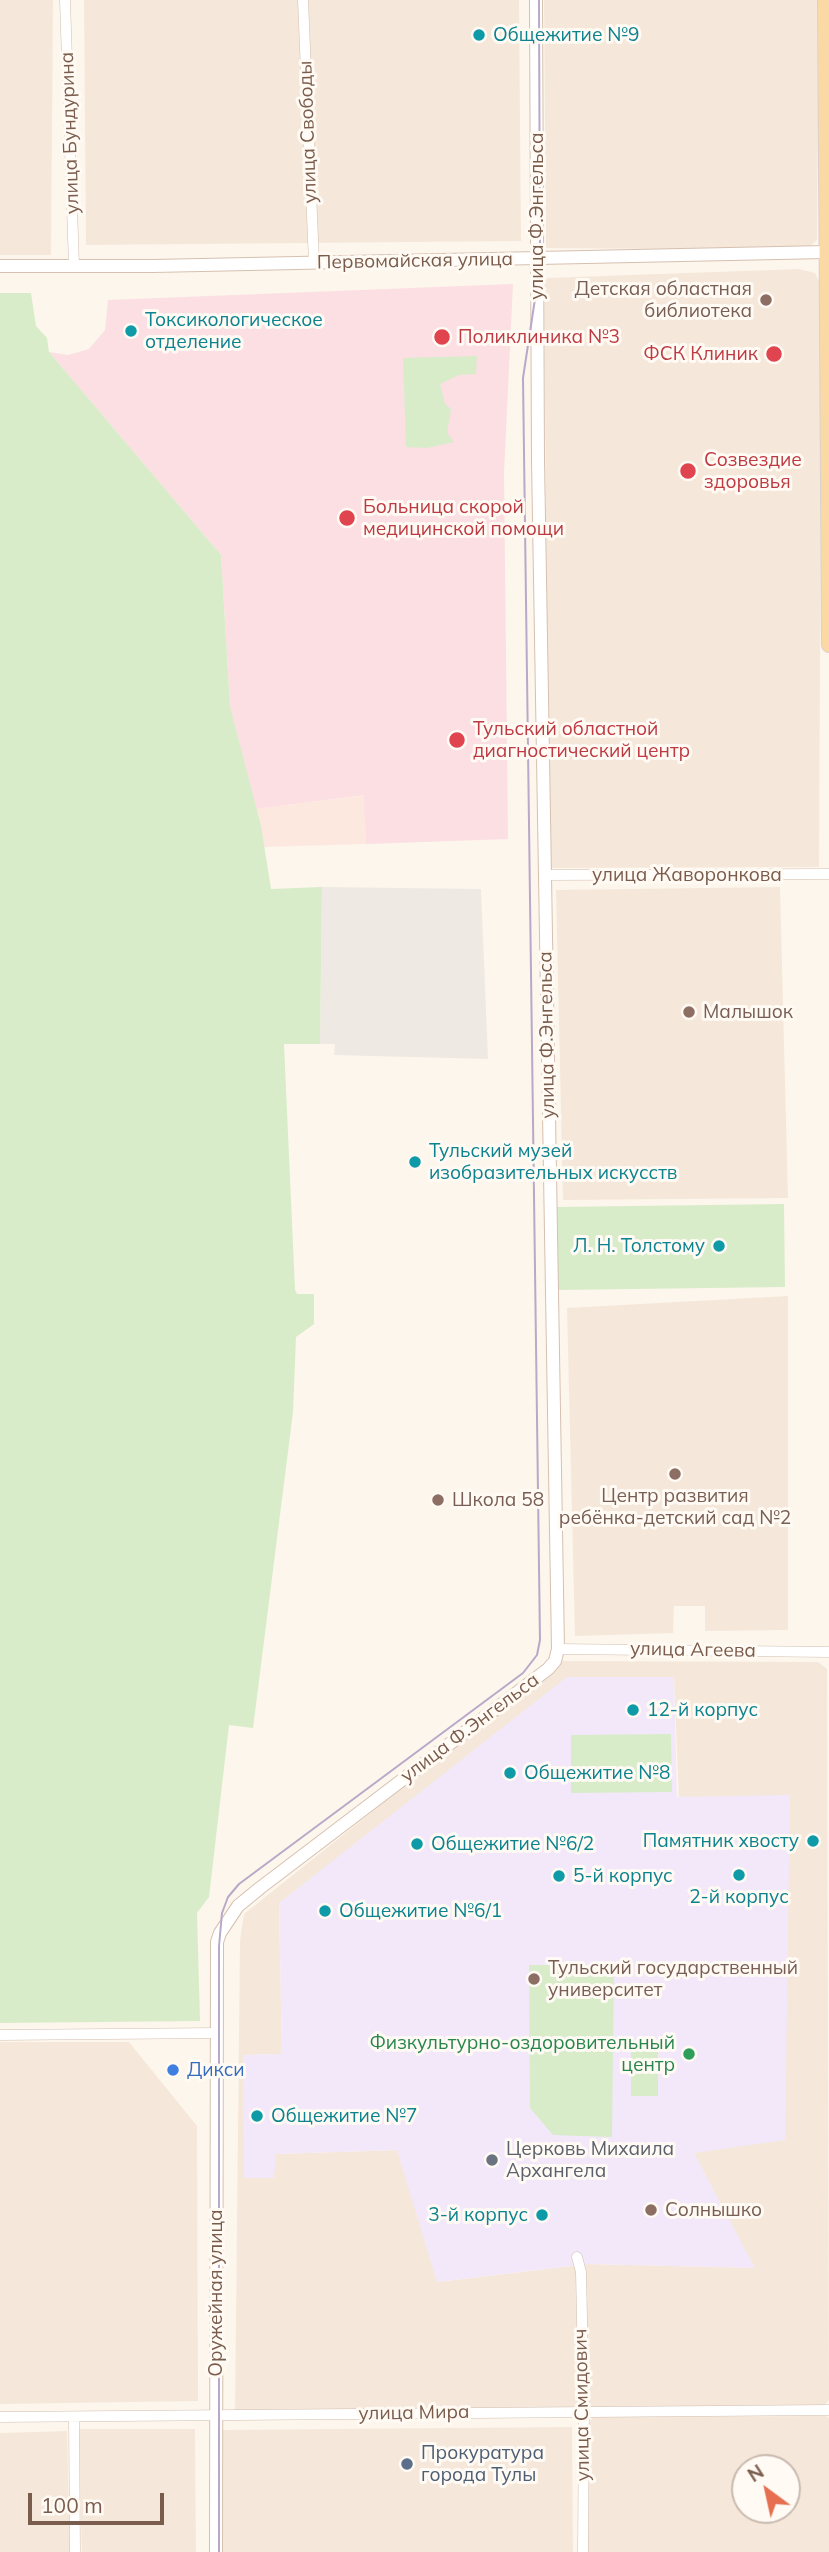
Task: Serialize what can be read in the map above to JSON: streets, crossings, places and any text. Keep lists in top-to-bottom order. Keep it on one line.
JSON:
{"streets":{"street":["улица Свободы","улица Бундурина","улица Ф.Энгельса","Первомайская улица","улица Жаворонкова","улица Агеева","Оружейная улица","улица Смидович","улица Мира"]},"crossings":[["улица Свободы","Первомайская улица"],["улица Бундурина","Первомайская улица"],["улица Ф.Энгельса","Первомайская улица"],["улица Ф.Энгельса","улица Жаворонкова"],["улица Ф.Энгельса","улица Агеева"],["улица Ф.Энгельса","Оружейная улица"],["Оружейная улица","улица Мира"],["улица Смидович","улица Мира"]],"places":["Общежитие №9","Детская областная библиотека","Токсикологическое отделение","Поликлиника №3","ФСК Клиник","Созвездие здоровья","Больница скорой медицинской помощи","Тульский областной диагностический центр","Малышок","Тульский музей изобразительных искусств","Л. Н. Толстому","Центр развития ребёнка-детский сад №2","Школа 58","12-й корпус","Общежитие №8","Памятник хвосту","Общежитие №6/2","2-й корпус","5-й корпус","Общежитие №6/1","Тульский государственный университет","Физкультурно-оздоровительный центр","Дикси","Общежитие №7","Церковь Михаила Архангела","Солнышко","3-й корпус","Прокуратура города Тулы"],"scale_bar":"100 m","north":"top left"}
